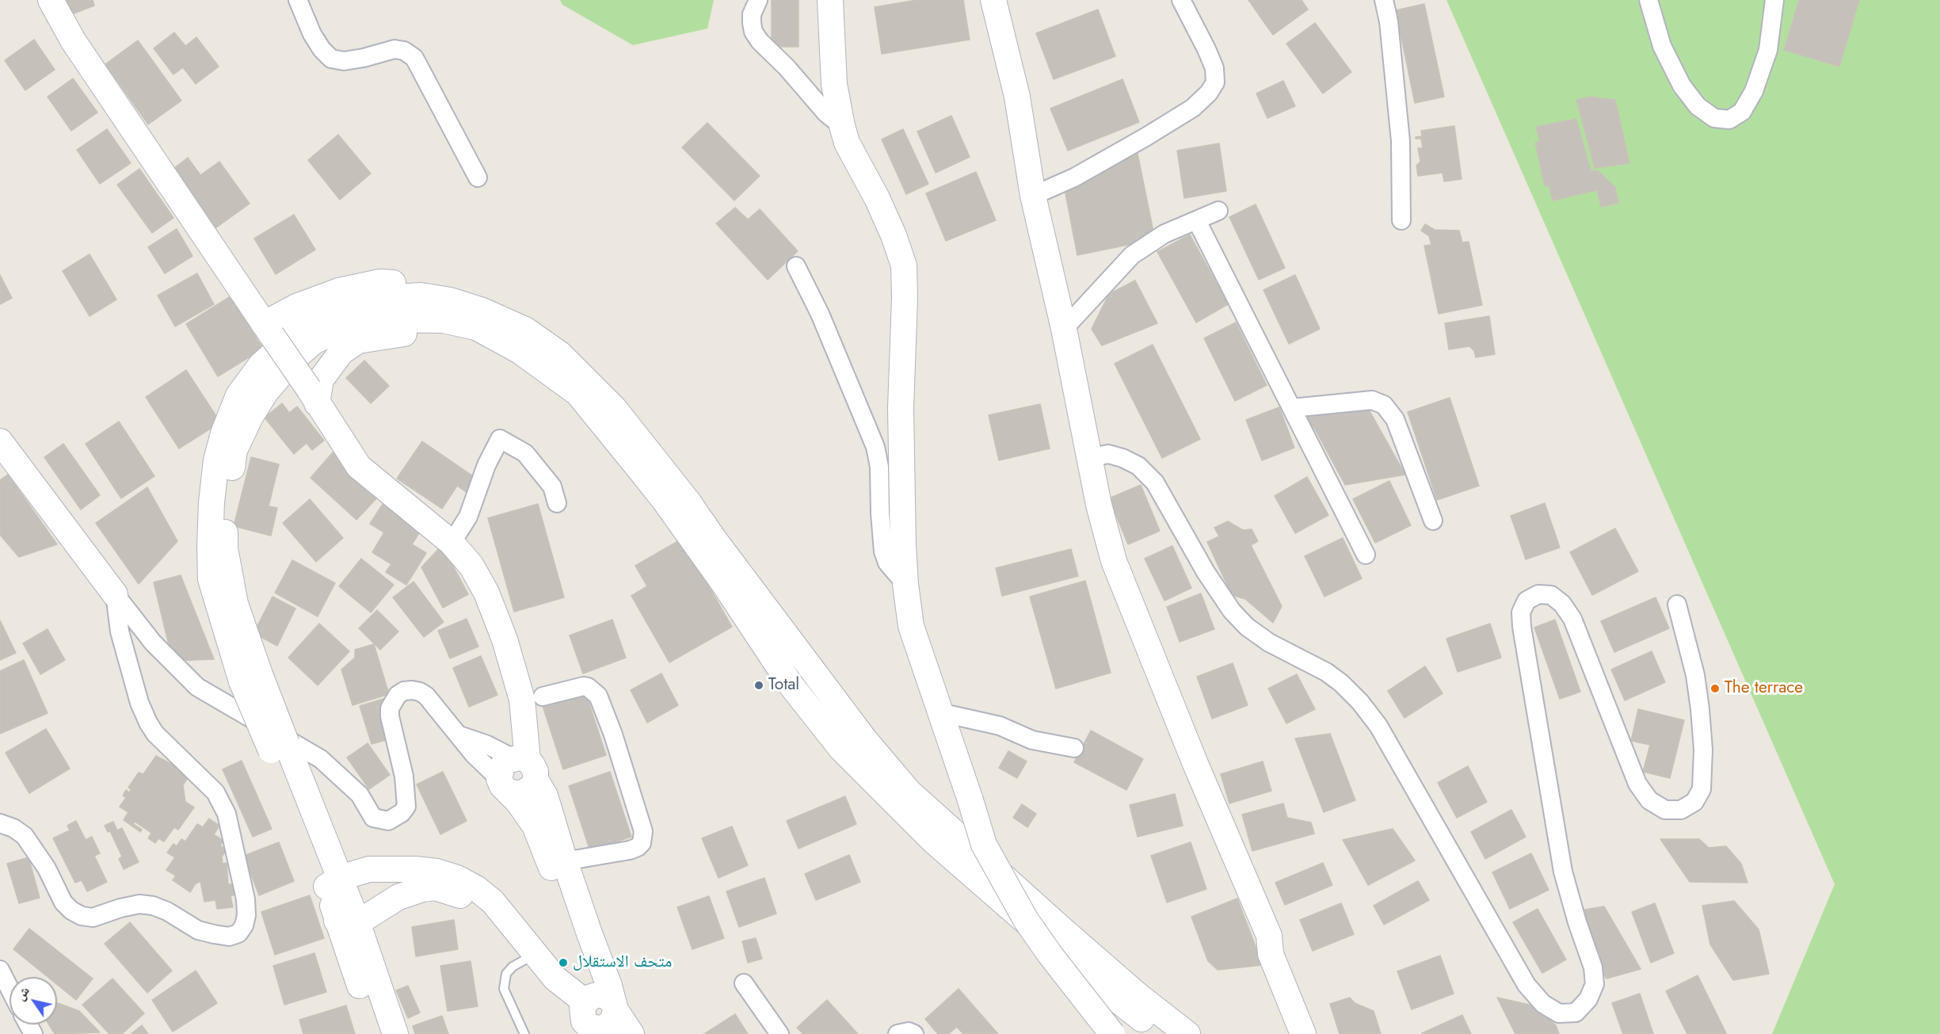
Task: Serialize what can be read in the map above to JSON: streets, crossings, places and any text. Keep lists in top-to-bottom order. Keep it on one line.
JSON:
{"places":["Total","The terrace","متحف الاستقلال"],"north":"top left"}
